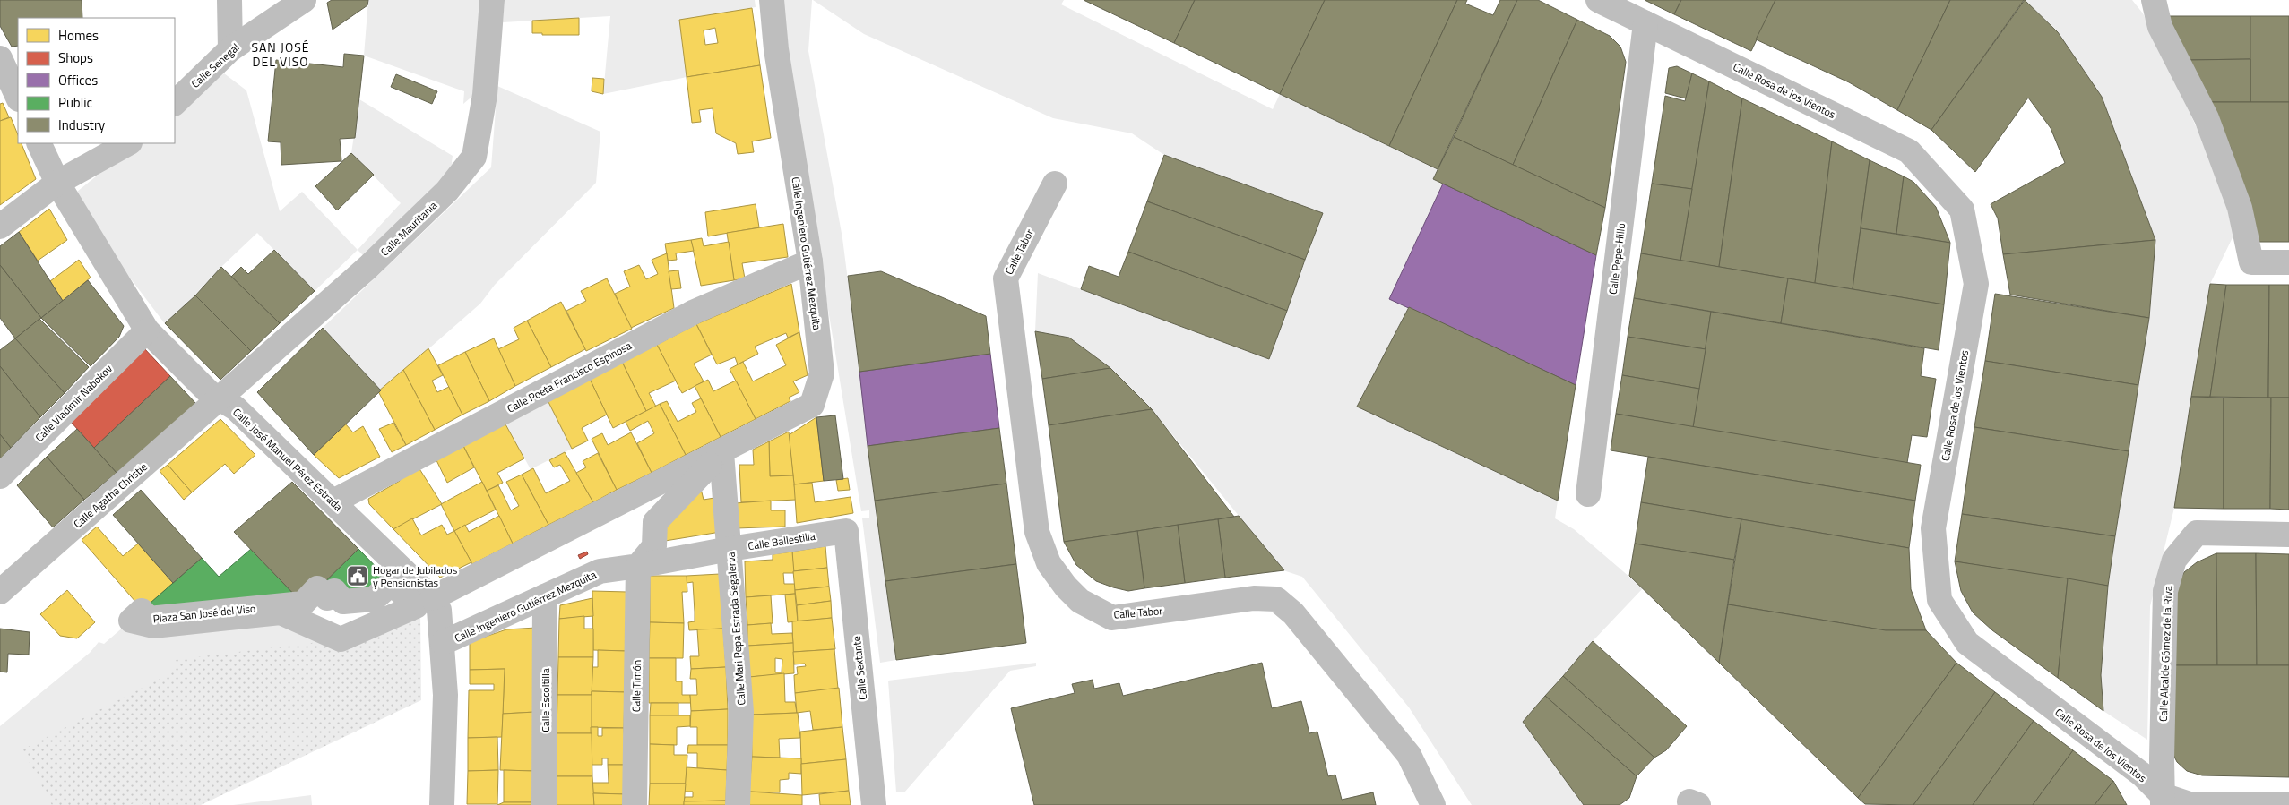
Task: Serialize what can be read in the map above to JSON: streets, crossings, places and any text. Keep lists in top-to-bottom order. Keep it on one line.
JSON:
{"streets":{"street":["Calle Senegal","Calle Rosa de los Vientos","Calle Mauritania","Calle Tabor","Calle Ingeniero Gutiérrez Mezquita","Calle Pepe-Hillo","Calle Poeta Francisco Espinosa","Calle Vladimir Nabokov","Calle José Manuel Pérez Estrada","Calle Agatha Christie","Calle Ballestilla","Plaza San José del Viso","Calle Mari Pepa Estrada Segalerva","Calle Alcalde Gómez de la Riva","Calle Sextante","Calle Timón","Calle Escoltilla"]},"crossings":[["Calle Rosa de los Vientos","Calle Pepe-Hillo"],["Calle Rosa de los Vientos","Calle Alcalde Gómez de la Riva"],["Calle Mauritania","Calle José Manuel Pérez Estrada"],["Calle Mauritania","Calle Agatha Christie"],["Calle Ingeniero Gutiérrez Mezquita","Calle Poeta Francisco Espinosa"],["Calle Ingeniero Gutiérrez Mezquita","Calle José Manuel Pérez Estrada"],["Calle Ingeniero Gutiérrez Mezquita","Calle Ballestilla"],["Calle Ingeniero Gutiérrez Mezquita","Plaza San José del Viso"],["Calle Ingeniero Gutiérrez Mezquita","Calle Mari Pepa Estrada Segalerva"],["Calle Ingeniero Gutiérrez Mezquita","Calle Timón"],["Calle Ingeniero Gutiérrez Mezquita","Calle Escoltilla"],["Calle Poeta Francisco Espinosa","Calle José Manuel Pérez Estrada"],["Calle Vladimir Nabokov","Calle José Manuel Pérez Estrada"],["Calle José Manuel Pérez Estrada","Calle Agatha Christie"],["Calle José Manuel Pérez Estrada","Plaza San José del Viso"],["Calle Ballestilla","Calle Mari Pepa Estrada Segalerva"],["Calle Ballestilla","Calle Sextante"],["Calle Ballestilla","Calle Timón"]],"districts":["SAN JOSÉ DEL VISO"],"places":{"public building":["Hogar de Jubilados y Pensionistas"]},"legend":["Homes","Shops","Offices","Public","Industry"]}
